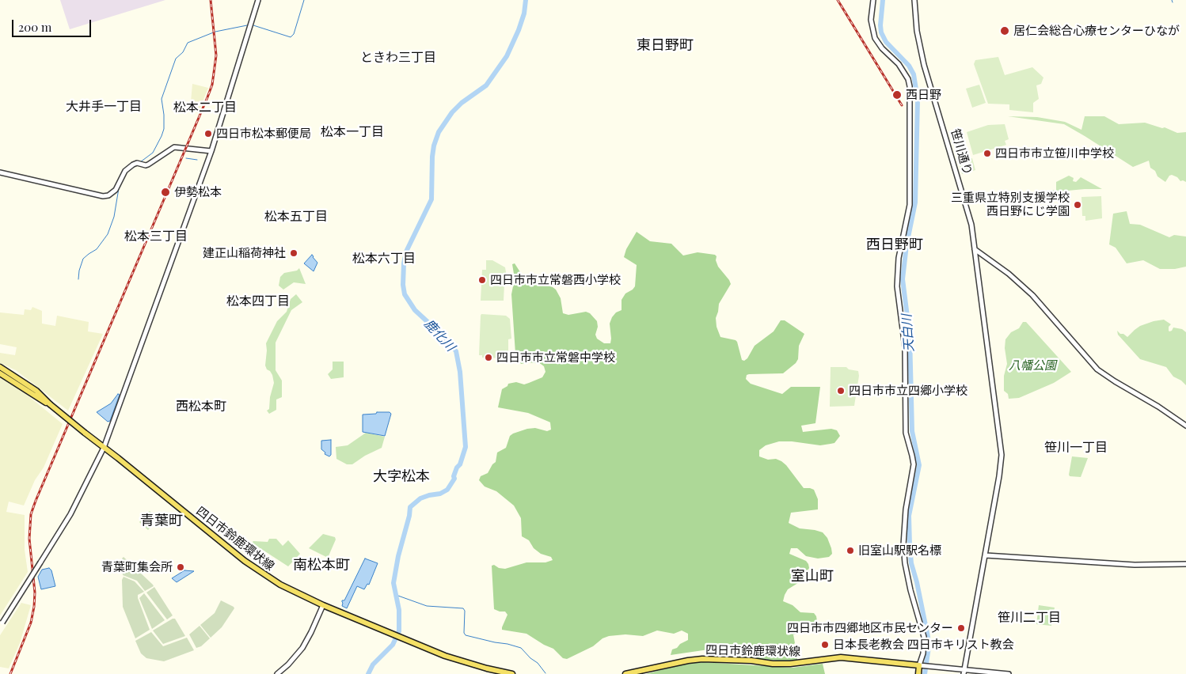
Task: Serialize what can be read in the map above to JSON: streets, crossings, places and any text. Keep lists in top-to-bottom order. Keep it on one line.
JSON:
{"streets":{"main road":["四日市鈴鹿環状線"],"street":["笹川通り"]},"districts":["東日野町","ときわ三丁目","大井手一丁目","松本二丁目","松本一丁目","松本五丁目","松本三丁目","西日野町","松本六丁目","松本四丁目","西松本町","笹川一丁目","大字松本","青葉町","南松本町","室山町","笹川二丁目"],"water":["天白川","鹿化川"],"parks":["八幡公園"],"places":["居仁会総合心療センターひなが","西日野","四日市松本郵便局","四日市市立笹川中学校","伊勢松本","三重県立特別支援学校 西日野にじ学園","建正山稲荷神社","四日市市立常磐西小学校","四日市市立常磐中学校","四日市市立四郷小学校","旧室山駅駅名標","青葉町集会所","四日市市四郷地区市民センター","日本長老教会 四日市キリスト教会"],"scale_bar":"200 m"}
